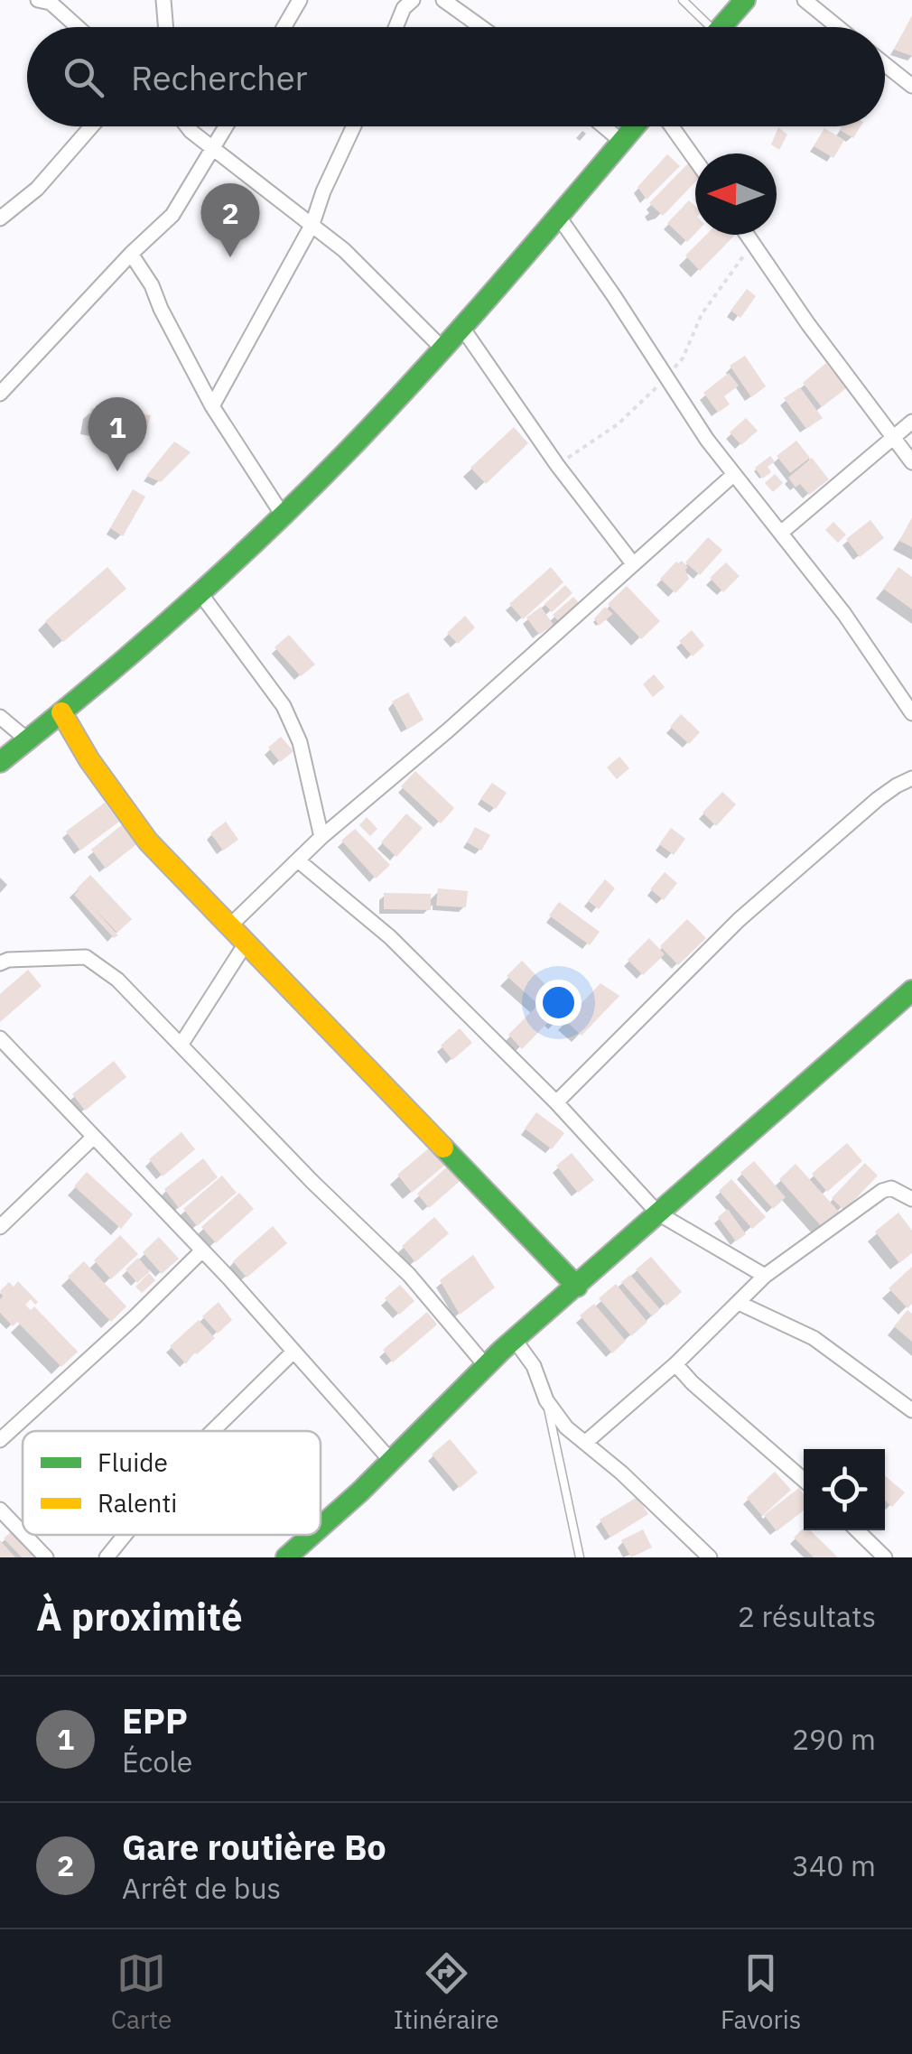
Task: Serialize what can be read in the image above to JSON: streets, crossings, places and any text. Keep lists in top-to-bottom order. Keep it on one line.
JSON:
{"legend":["Fluide","Ralenti"],"north":"left","page":{"search":"Rechercher","pins":["2","1"],"heading":["À proximité","2 résultats"],"list":[{"mark":"1","name":"EPP","note":"École","value":"290 m"},{"mark":"2","name":"Gare routière Bo","note":"Arrêt de bus","value":"340 m"}],"nav":["Carte","Itinéraire","Favoris"]}}
